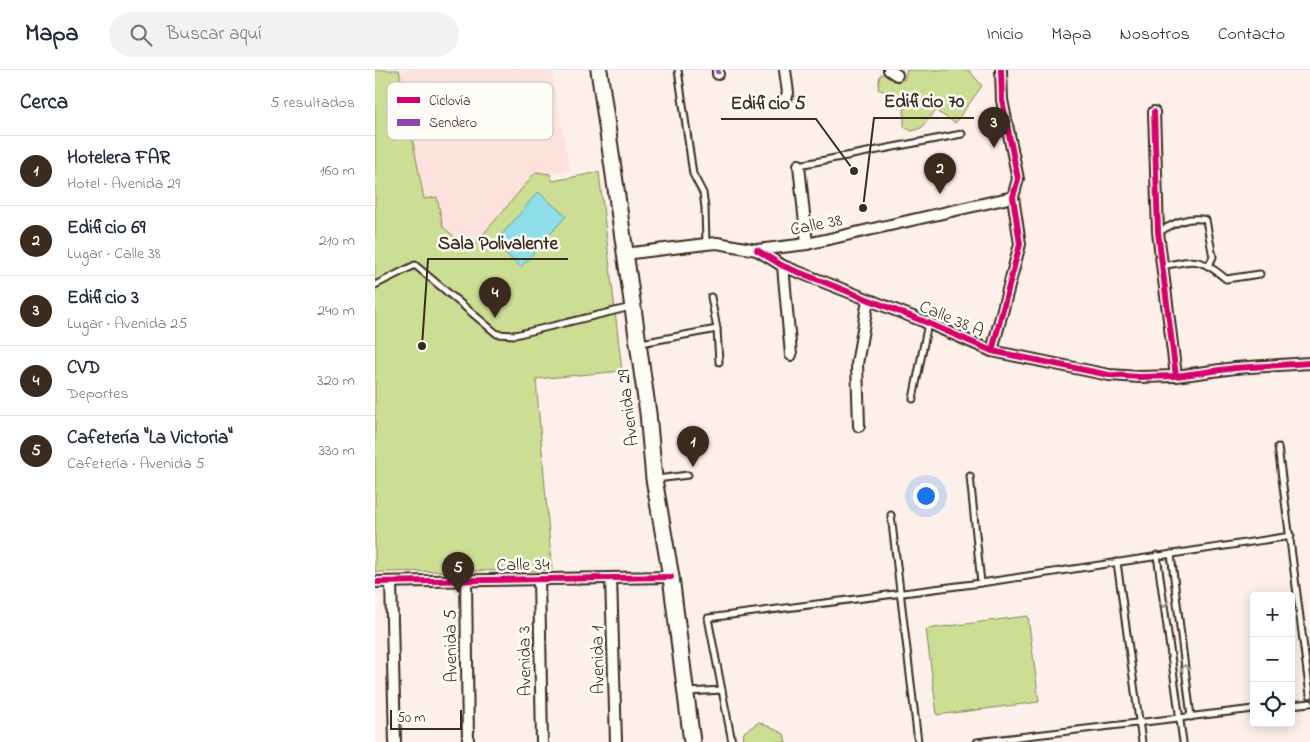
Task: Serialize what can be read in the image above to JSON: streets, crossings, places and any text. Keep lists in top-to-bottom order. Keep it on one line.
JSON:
{"streets":{"main road":["Avenida 29"],"street":["Calle 38","Calle 38 A","Calle 34","Avenida 5","Avenida 1","Avenida 3"]},"crossings":[["Calle 38","Calle 38 A"],["Calle 38","Avenida 29"],["Avenida 29","Calle 34"],["Calle 34","Avenida 5"],["Calle 34","Avenida 1"],["Calle 34","Avenida 3"]],"places":["Edificio 5","Edificio 70","Sala Polivalente"],"legend":["Ciclovía","Sendero"],"scale_bar":"50 m","page":{"header":"Mapa","search":"Buscar aquí","nav":["Inicio","Mapa","Nosotros","Contacto"],"heading":["Cerca","5 resultados"],"pins":["3","2","4","1","5"],"list":[{"mark":"1","name":"Hotelera FAR","note":"Hotel · Avenida 29","value":"160 m"},{"mark":"2","name":"Edificio 69","note":"Lugar · Calle 38","value":"210 m"},{"mark":"3","name":"Edificio 3","note":"Lugar · Avenida 25","value":"240 m"},{"mark":"4","name":"CVD","note":"Deportes","value":"320 m"},{"mark":"5","name":"Cafetería \"La Victoria\"","note":"Cafetería · Avenida 5","value":"330 m"}],"map_buttons":["+","−"],"scale":"50 m"}}
